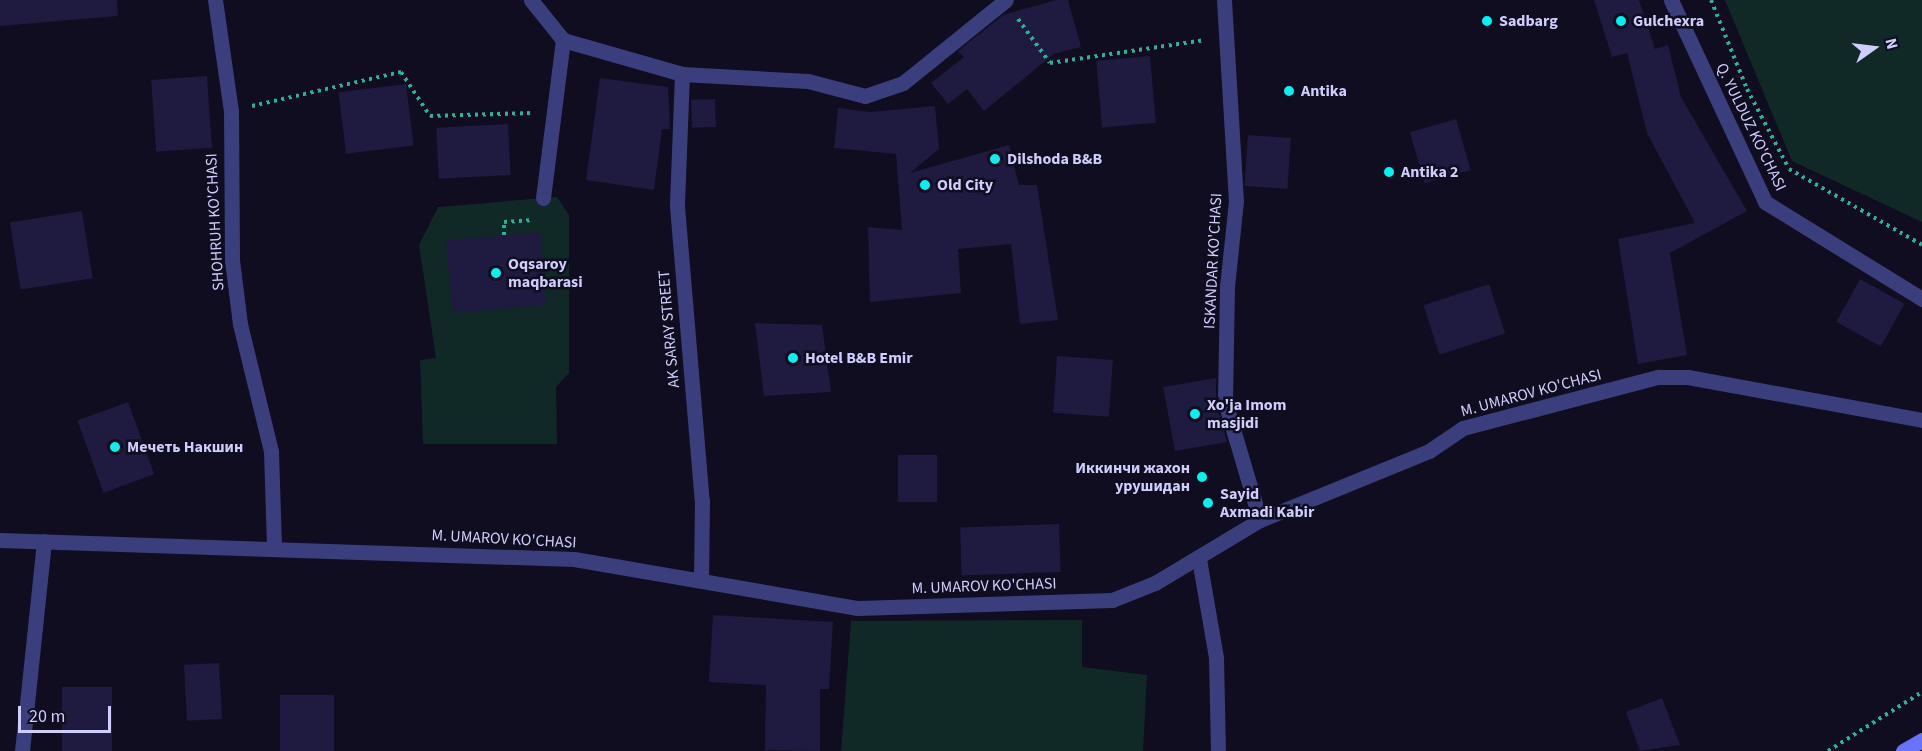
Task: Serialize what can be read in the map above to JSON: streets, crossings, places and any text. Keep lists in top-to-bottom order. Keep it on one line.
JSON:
{"streets":{"street":["Q. YULDUZ KO'CHASI","SHOHRUH KO'CHASI","ISKANDAR KO'CHASI","AK SARAY STREET","M. UMAROV KO'CHASI"]},"crossings":[["SHOHRUH KO'CHASI","M. UMAROV KO'CHASI"],["ISKANDAR KO'CHASI","M. UMAROV KO'CHASI"],["AK SARAY STREET","M. UMAROV KO'CHASI"]],"places":["Sadbarg","Gulchexra","Antika","Dilshoda B&B","Antika 2","Old City","Oqsaroy maqbarasi","Hotel B&B Emir","Xo'ja Imom masjidi","Мечеть Накшин","Иккинчи жахон урушидан","Sayid Axmadi Kabir"],"scale_bar":"20 m","north":"right"}
